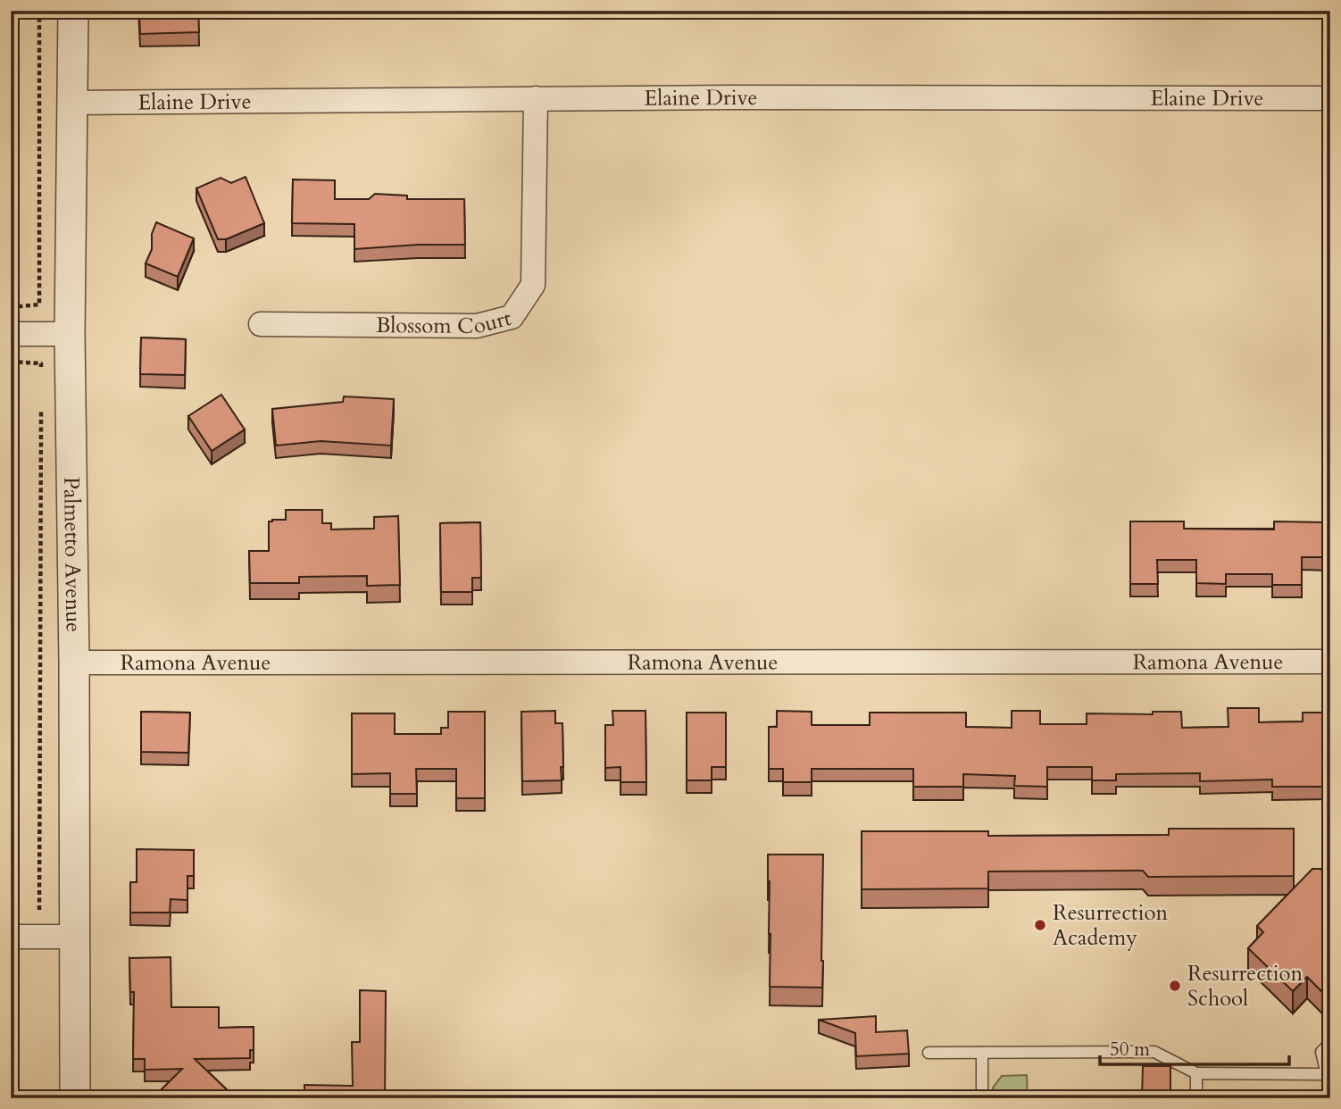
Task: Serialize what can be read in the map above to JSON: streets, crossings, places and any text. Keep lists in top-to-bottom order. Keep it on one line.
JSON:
{"streets":{"street":["Elaine Drive","Blossom Court","Palmetto Avenue","Ramona Avenue"]},"crossings":[["Elaine Drive","Blossom Court"],["Elaine Drive","Palmetto Avenue"],["Palmetto Avenue","Ramona Avenue"]],"places":["Resurrection Academy","Resurrection School"],"scale_bar":"50 m"}
